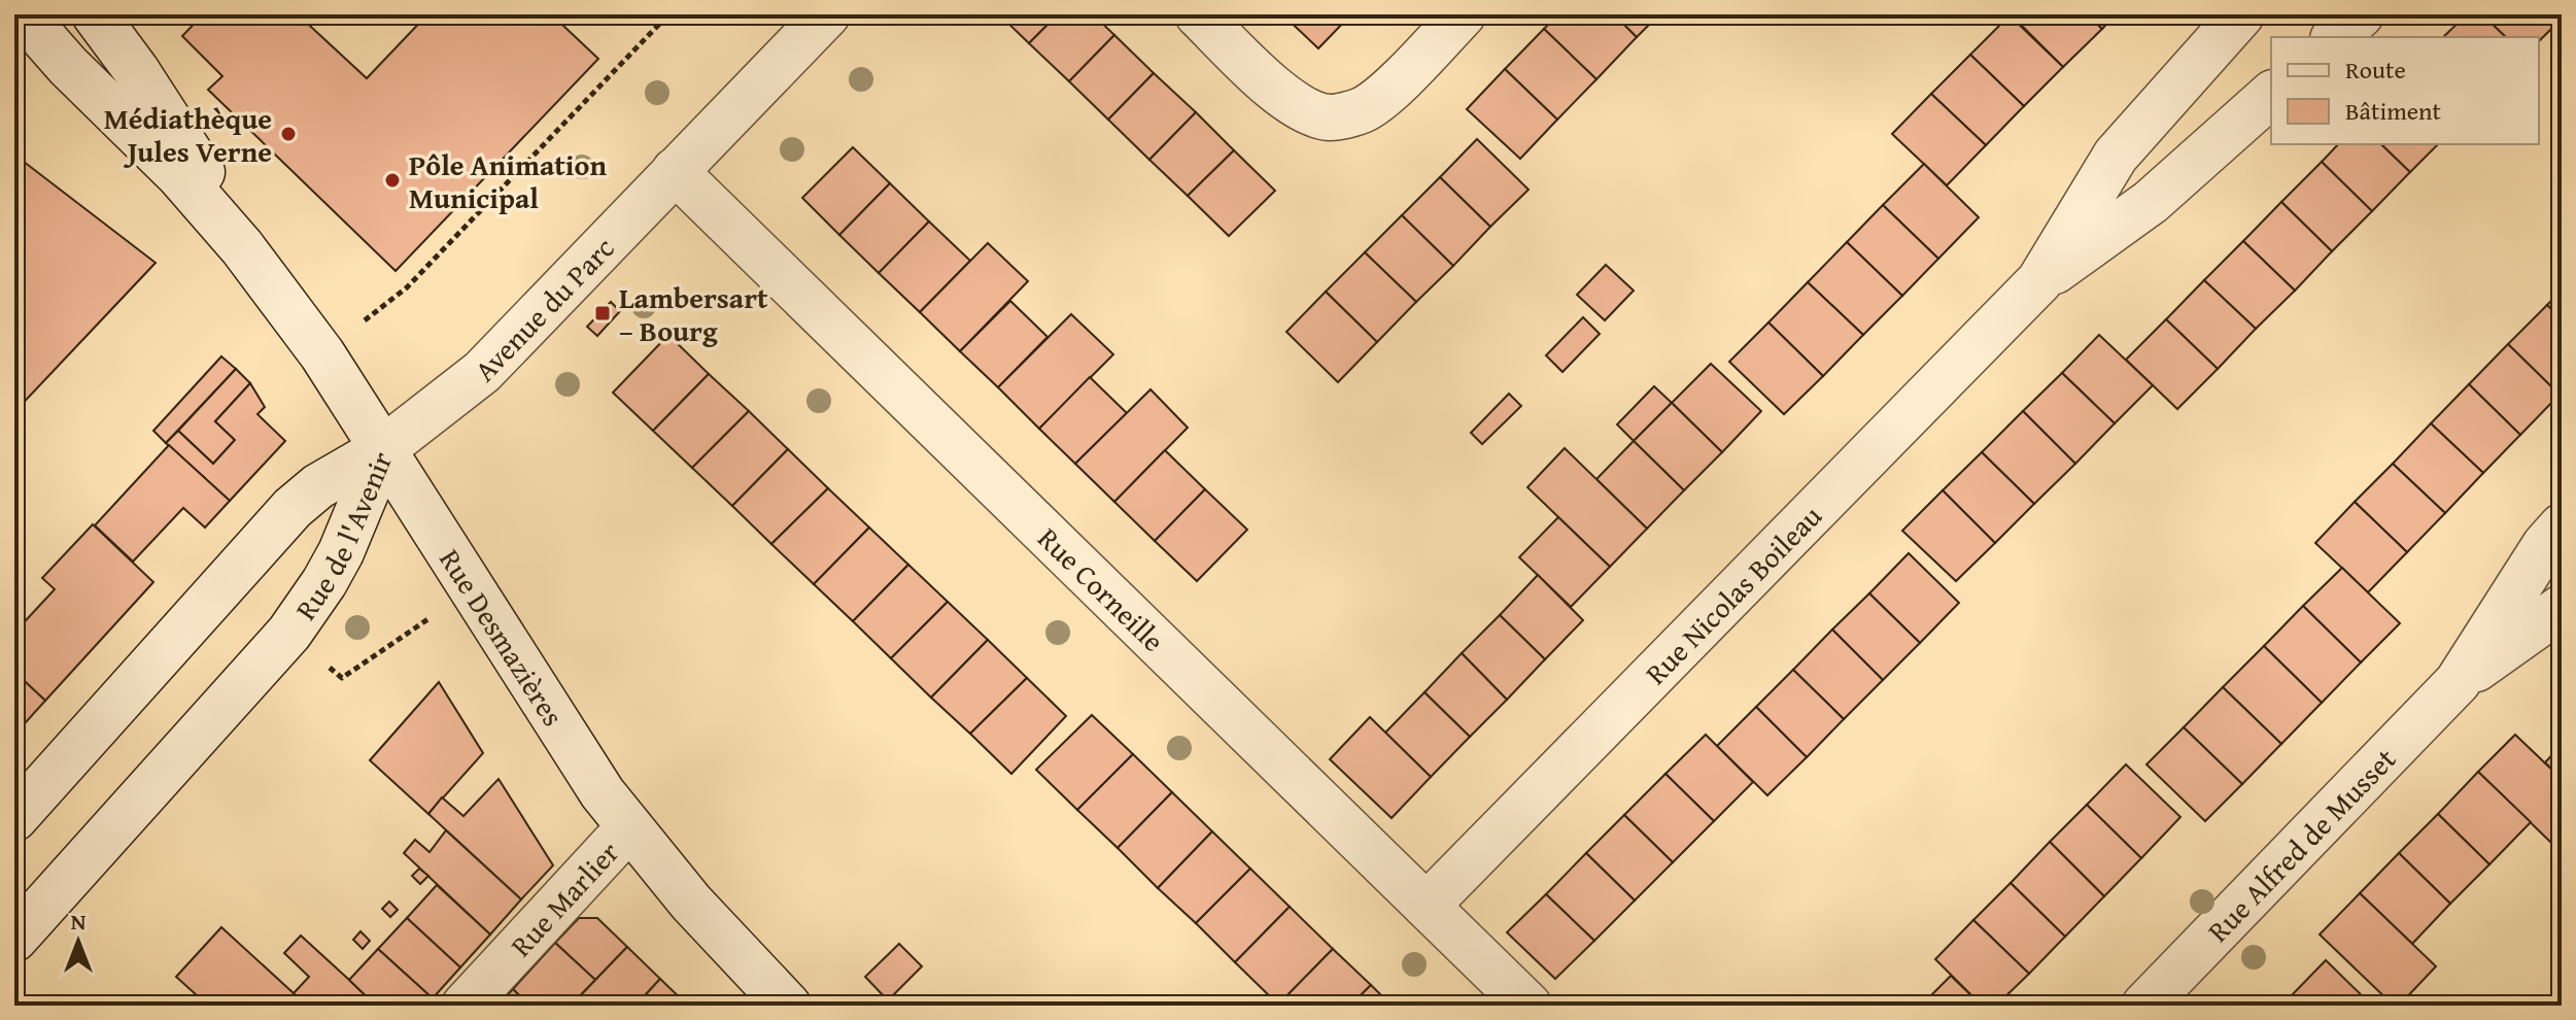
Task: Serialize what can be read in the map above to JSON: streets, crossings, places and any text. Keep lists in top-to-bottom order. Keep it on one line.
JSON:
{"streets":{"street":["Avenue du Parc","Rue de l'Avenir","Rue Corneille","Rue Nicolas Boileau","Rue Desmazières","Rue Alfred de Musset","Rue Marlier"]},"crossings":[["Avenue du Parc","Rue de l'Avenir"],["Avenue du Parc","Rue Corneille"],["Avenue du Parc","Rue Desmazières"],["Rue de l'Avenir","Rue Desmazières"],["Rue Corneille","Rue Nicolas Boileau"],["Rue Desmazières","Rue Marlier"]],"places":{"other":["Médiathèque Jules Verne","Pôle Animation Municipal"],"transit":["Lambersart – Bourg"]},"legend":["Route","Bâtiment"],"north":"top"}
